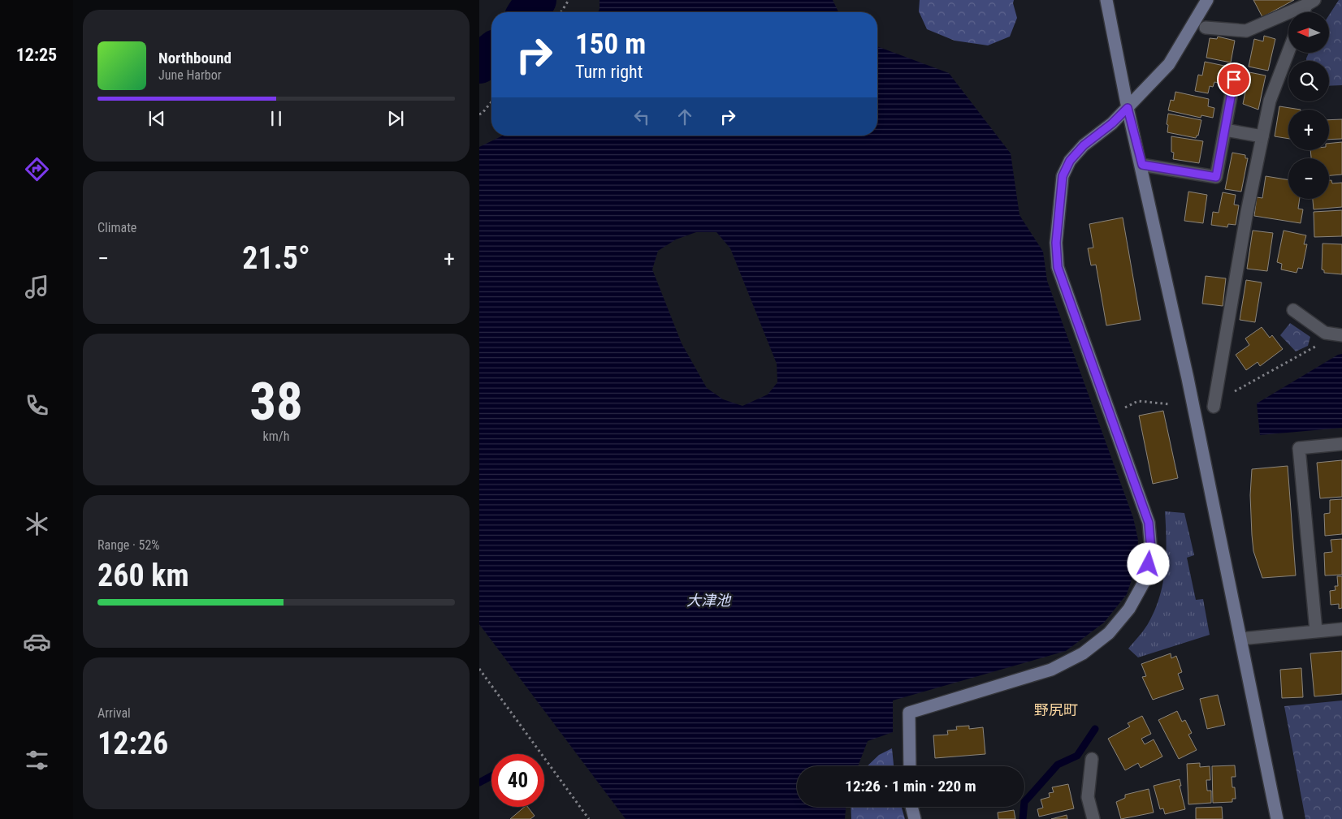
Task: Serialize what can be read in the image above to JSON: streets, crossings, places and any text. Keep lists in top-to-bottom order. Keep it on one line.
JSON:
{"districts":["野尻町"],"water":["大津池"],"north":"left","page":{"tabs":"12:25","map_buttons":["+","−"],"turn":["150 m","Turn right"],"song":["Northbound","June Harbor"],"tile":["Climate",["38","km/h"],["Range · 52%","260 km"],["Arrival","12:26"]],"heat":["−","21.5°","+"],"limit":"40","trip":"12:26 · 1 min · 220 m"}}
